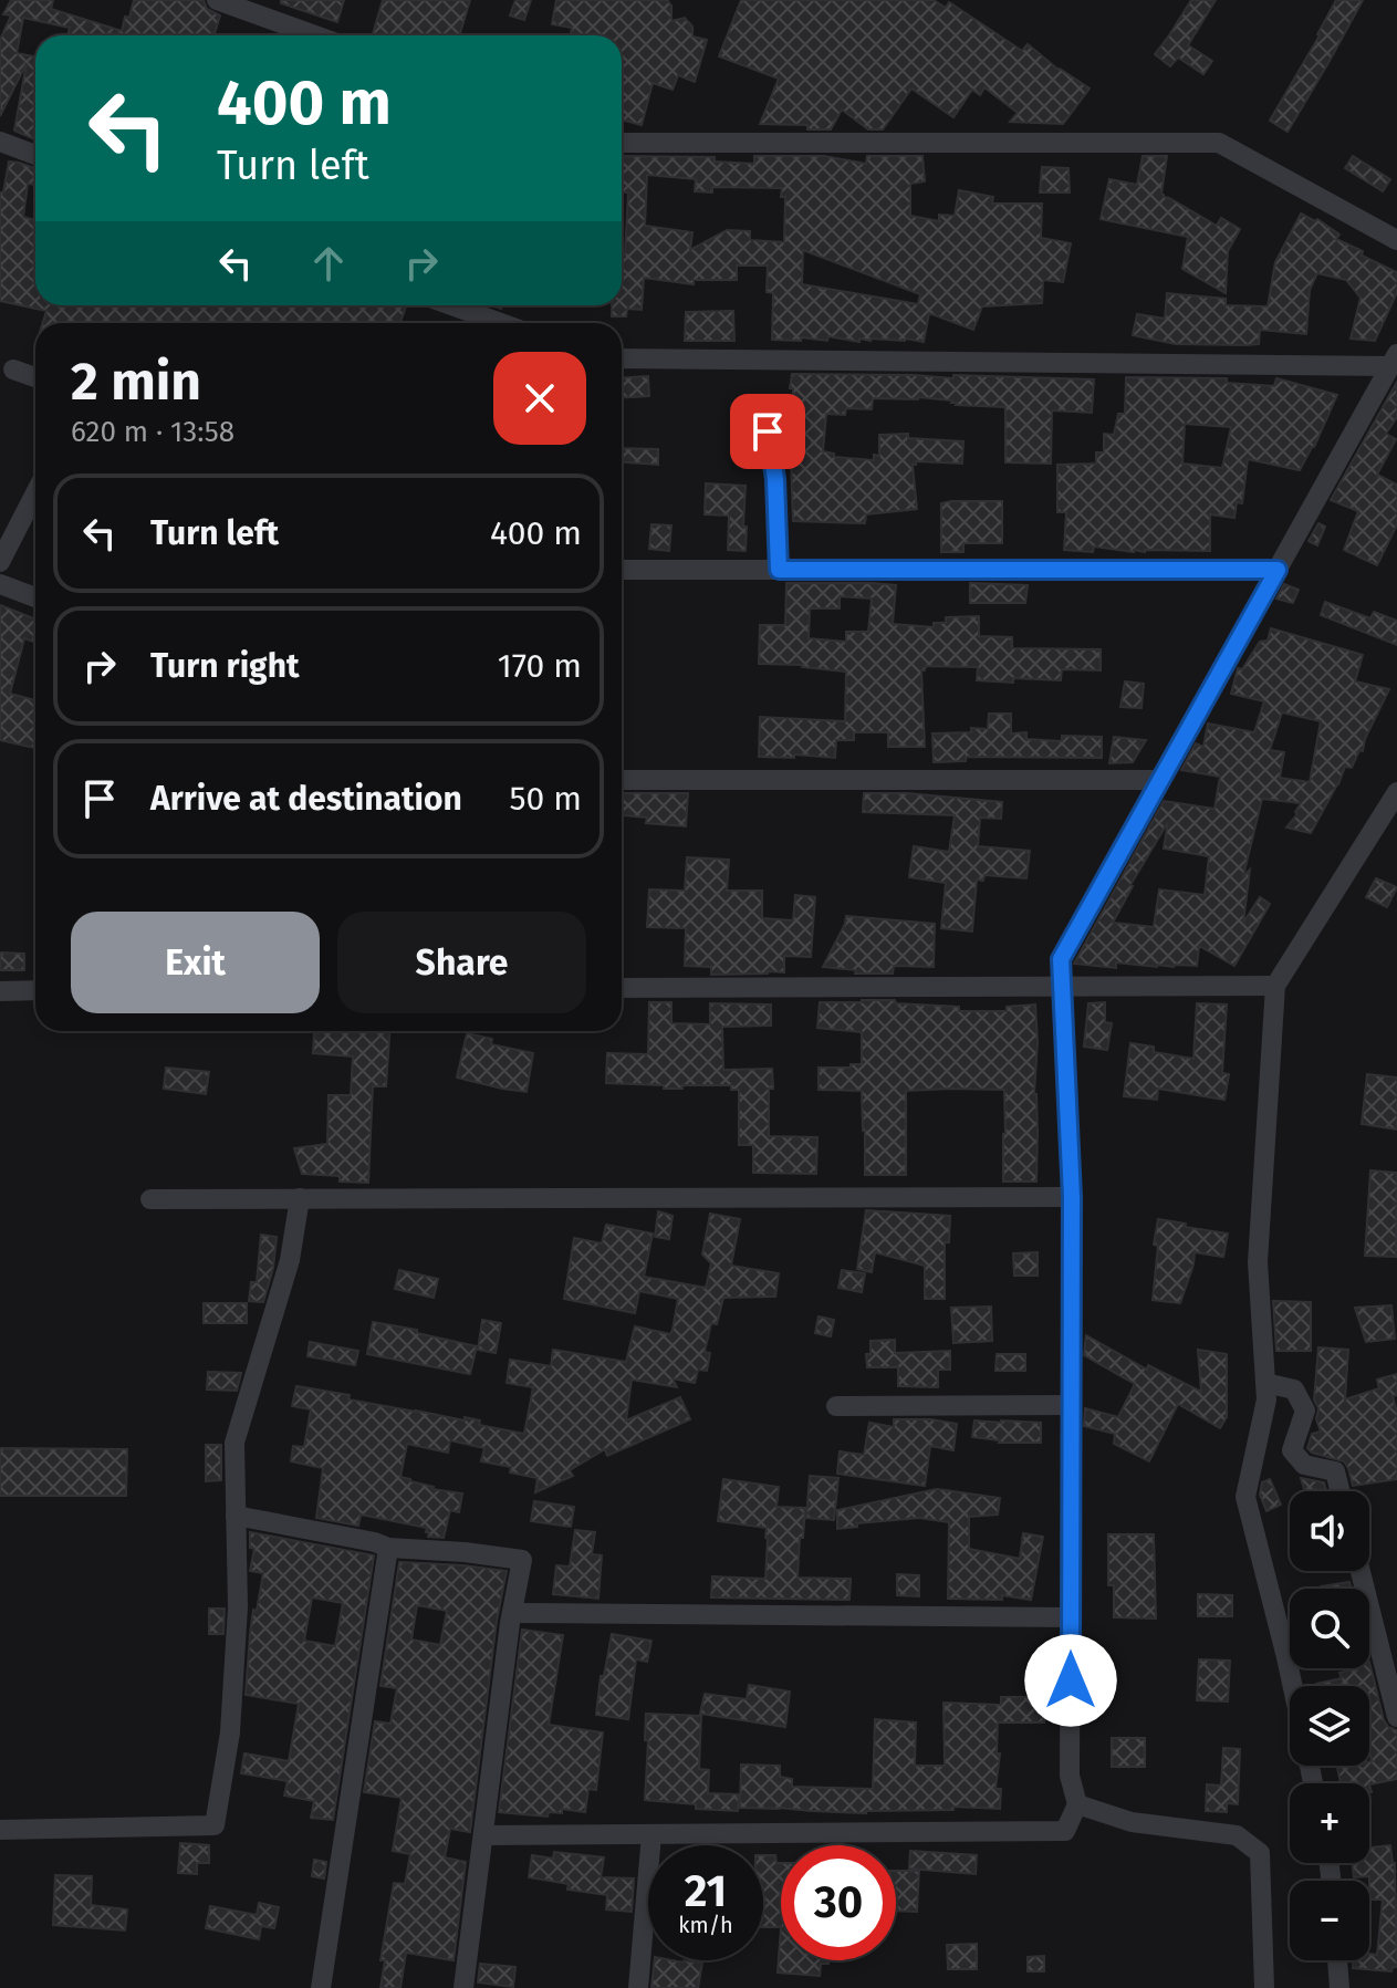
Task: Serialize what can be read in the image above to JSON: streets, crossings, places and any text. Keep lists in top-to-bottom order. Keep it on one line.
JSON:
{"page":{"turn":["400 m","Turn left"],"heading":["2 min","620 m · 13:58"],"list":[{"name":"Turn left","value":"400 m"},{"name":"Turn right","value":"170 m"},{"name":"Arrive at destination","value":"50 m"}],"buttons":["Exit","Share"],"map_buttons":["+","−"],"speed":"21 km/h","limit":"30"}}
